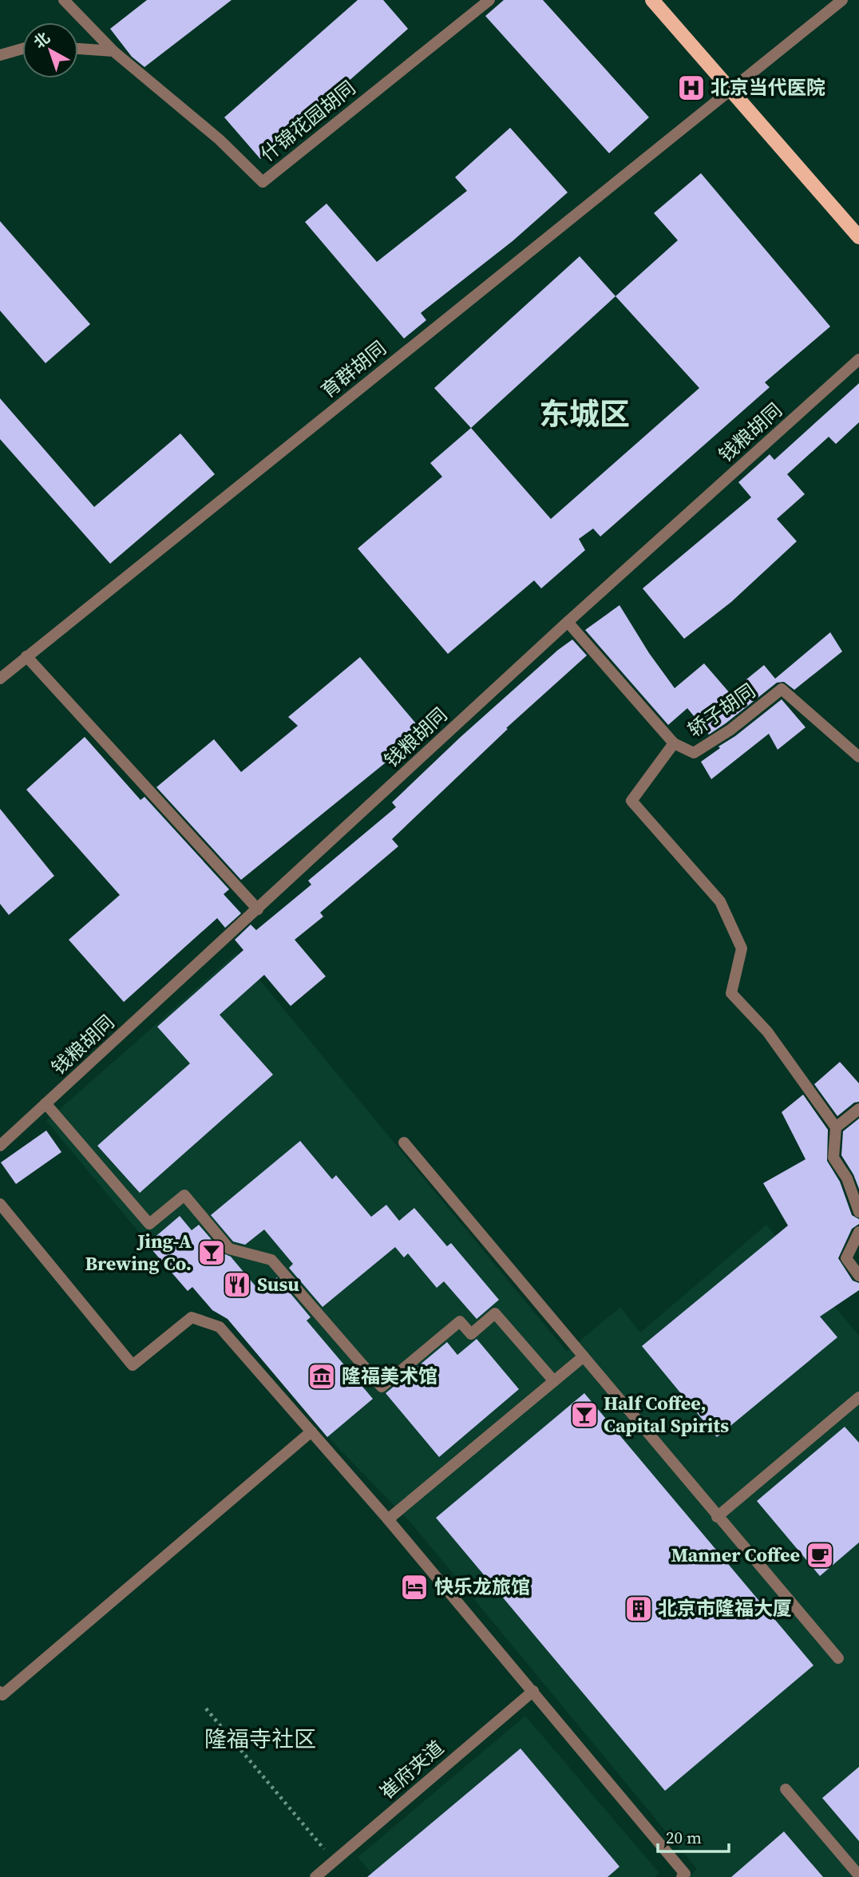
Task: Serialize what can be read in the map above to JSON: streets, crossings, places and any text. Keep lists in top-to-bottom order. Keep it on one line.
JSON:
{"streets":{"street":["什锦花园胡同","育群胡同","钱粮胡同","轿子胡同","崔府夹道"]},"crossings":[["钱粮胡同","轿子胡同"]],"districts":["东城区","隆福寺社区"],"places":{"hospital":["北京当代医院"],"bar":["Jing-A Brewing Co.","Half Coffee, Capital Spirits"],"restaurant":["Susu"],"museum":["隆福美术馆"],"cafe":["Manner Coffee"],"hotel":["快乐龙旅馆"],"building":["北京市隆福大厦"]},"scale_bar":"20 m","north":"top left"}
